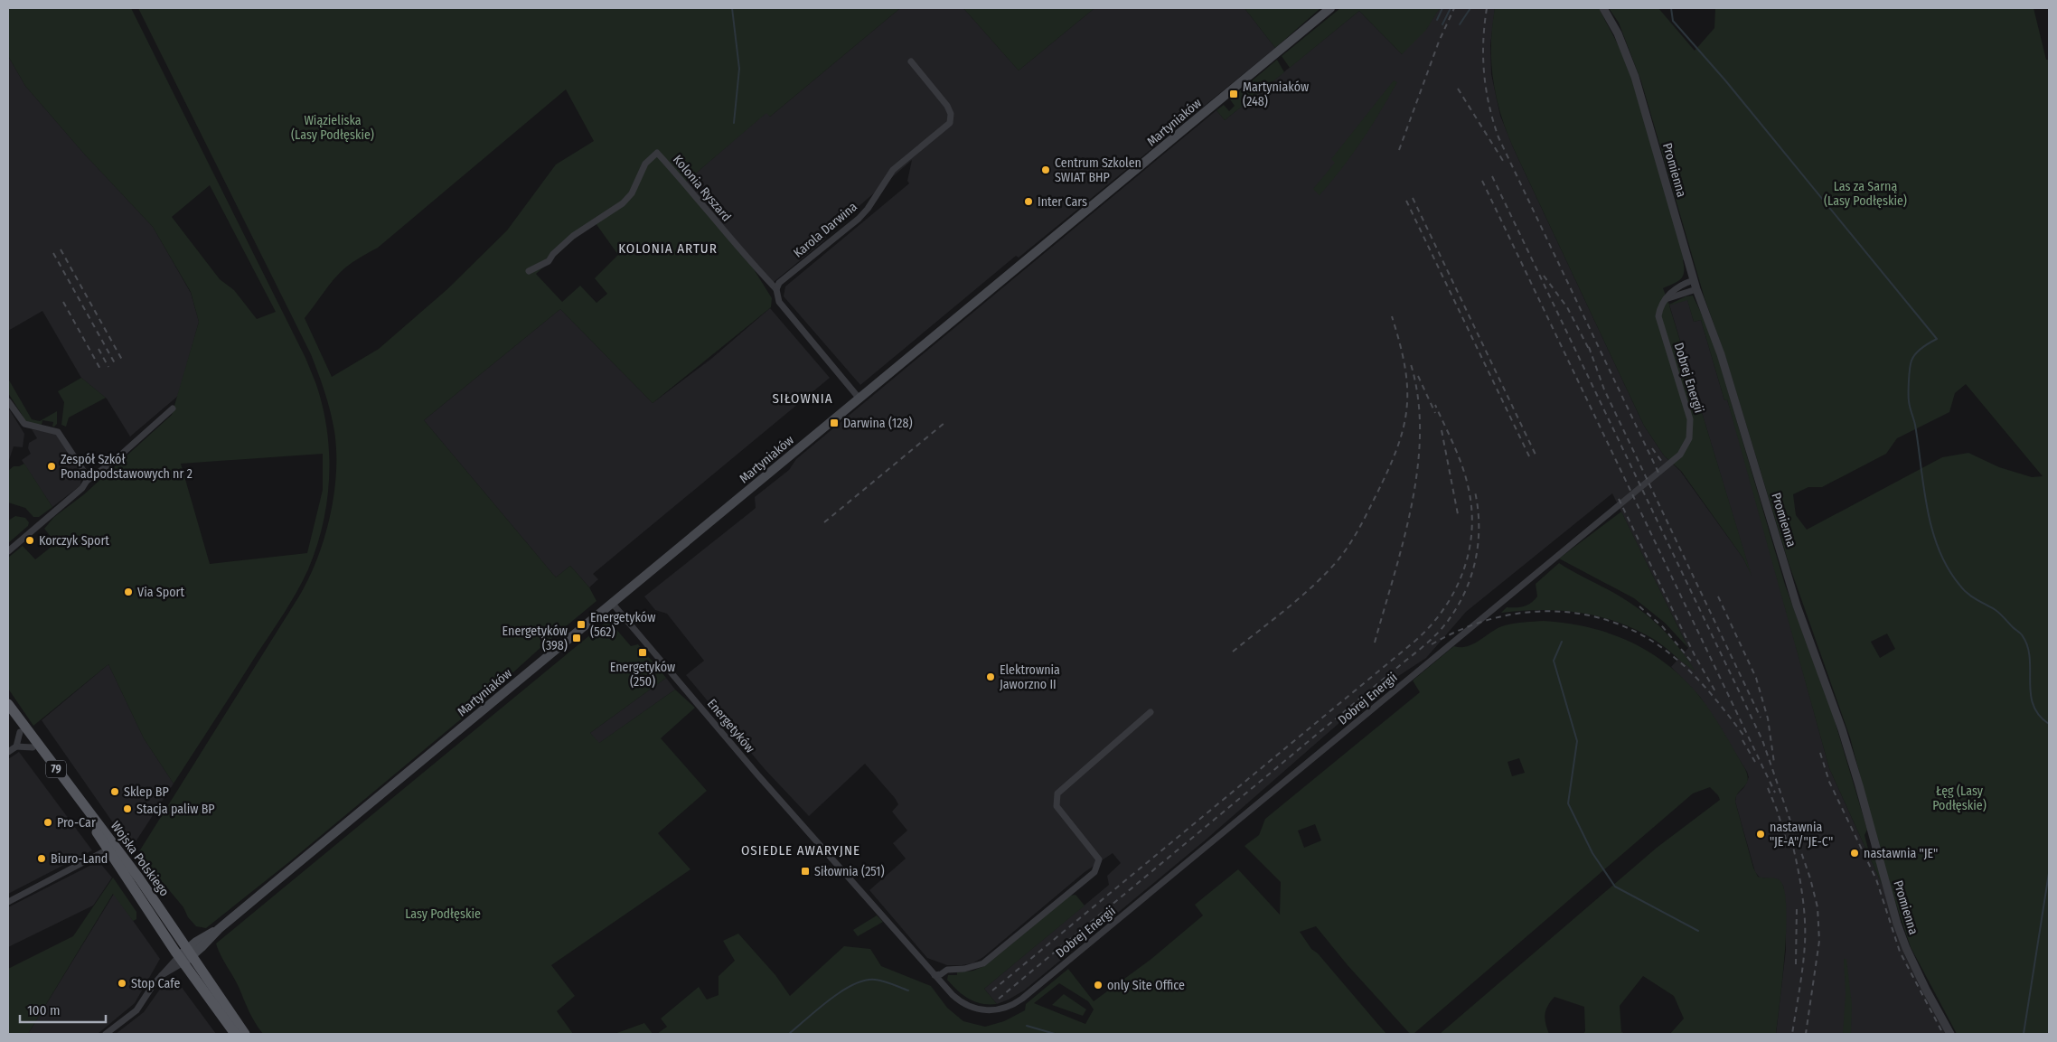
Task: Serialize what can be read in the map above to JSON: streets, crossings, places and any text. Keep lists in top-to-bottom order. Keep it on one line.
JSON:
{"streets":{"main road":["Martyniaków","79","Wojska Polskiego"],"street":["Promienna","Kolonia Ryszard","Karola Darwina","Dobrej Energii","Energetyków"]},"crossings":[["Martyniaków","Energetyków"],["Martyniaków","Wojska Polskiego"],["Kolonia Ryszard","Karola Darwina"],["Dobrej Energii","Energetyków"]],"districts":["KOLONIA ARTUR","SIŁOWNIA","OSIEDLE AWARYJNE"],"parks":["Wiązieliska (Lasy Podłęskie)","Las za Sarną (Lasy Podłęskie)","Łęg (Lasy Podłęskie)","Lasy Podłęskie"],"places":{"transit":["Martyniaków (248)","Darwina (128)","Energetyków (562)","Energetyków (398)","Energetyków (250)","Siłownia (251)"],"other":["Centrum Szkolen SWIAT BHP","Inter Cars","Zespół Szkół Ponadpodstawowych nr 2","Korczyk Sport","Via Sport","Elektrownia Jaworzno II","Sklep BP","Stacja paliw BP","Pro-Car","nastawnia \"JE-A\"/\"JE-C\"","nastawnia \"JE\"","Biuro-Land","Stop Cafe","only Site Office"]},"scale_bar":"100 m"}
